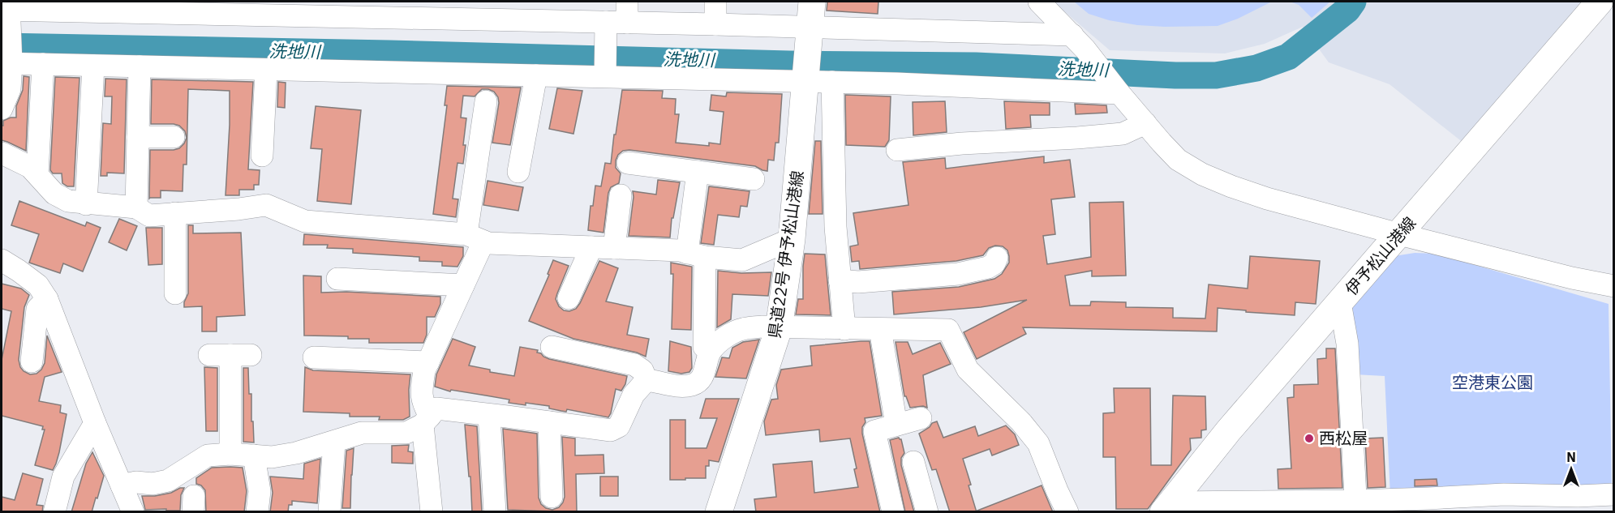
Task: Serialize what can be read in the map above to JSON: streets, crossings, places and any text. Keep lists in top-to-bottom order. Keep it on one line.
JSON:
{"streets":{"main road":["県道22号 伊予松山港線","伊予松山港線"]},"water":["洗地川"],"parks":["空港東公園"],"places":["西松屋"],"north":"top"}
